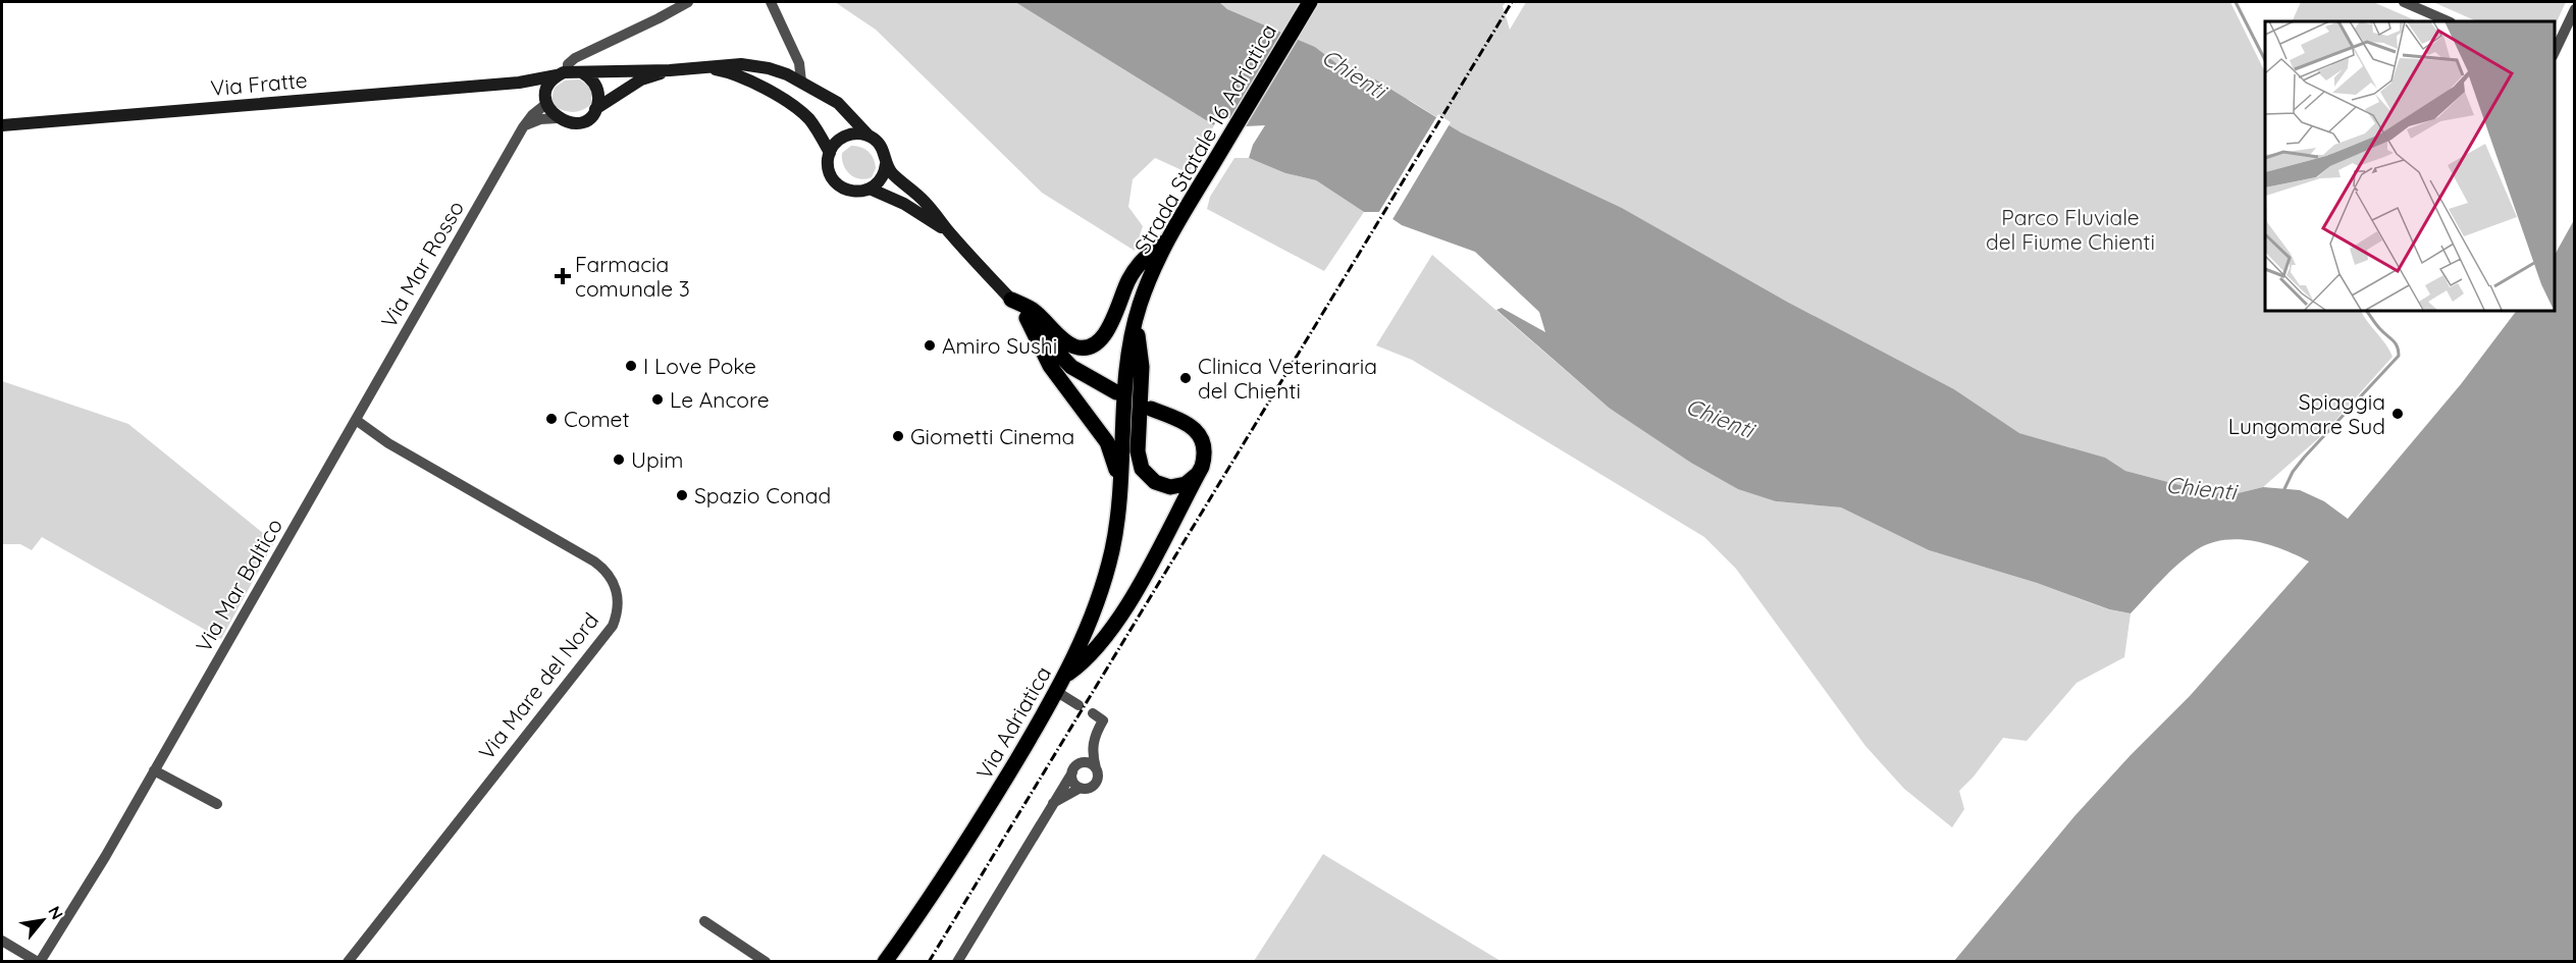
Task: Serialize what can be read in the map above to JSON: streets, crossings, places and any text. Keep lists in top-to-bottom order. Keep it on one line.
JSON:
{"streets":{"main road":["Via Fratte","Strada Statale 16 Adriatica","Via Adriatica"],"street":["Via Mar Rosso","Via Mar Baltico","Via Mare del Nord"]},"crossings":[["Via Fratte","Via Mar Rosso"],["Strada Statale 16 Adriatica","Via Adriatica"],["Via Mar Rosso","Via Mar Baltico"],["Via Mar Rosso","Via Mare del Nord"],["Via Mar Baltico","Via Mare del Nord"]],"water":["Chienti"],"parks":["Parco Fluviale del Fiume Chienti"],"places":{"health":["Farmacia comunale 3"],"other":["Amiro Sushi","I Love Poke","Clinica Veterinaria del Chienti","Le Ancore","Spiaggia Lungomare Sud","Comet","Giometti Cinema","Upim","Spazio Conad"]},"north":"top right"}
